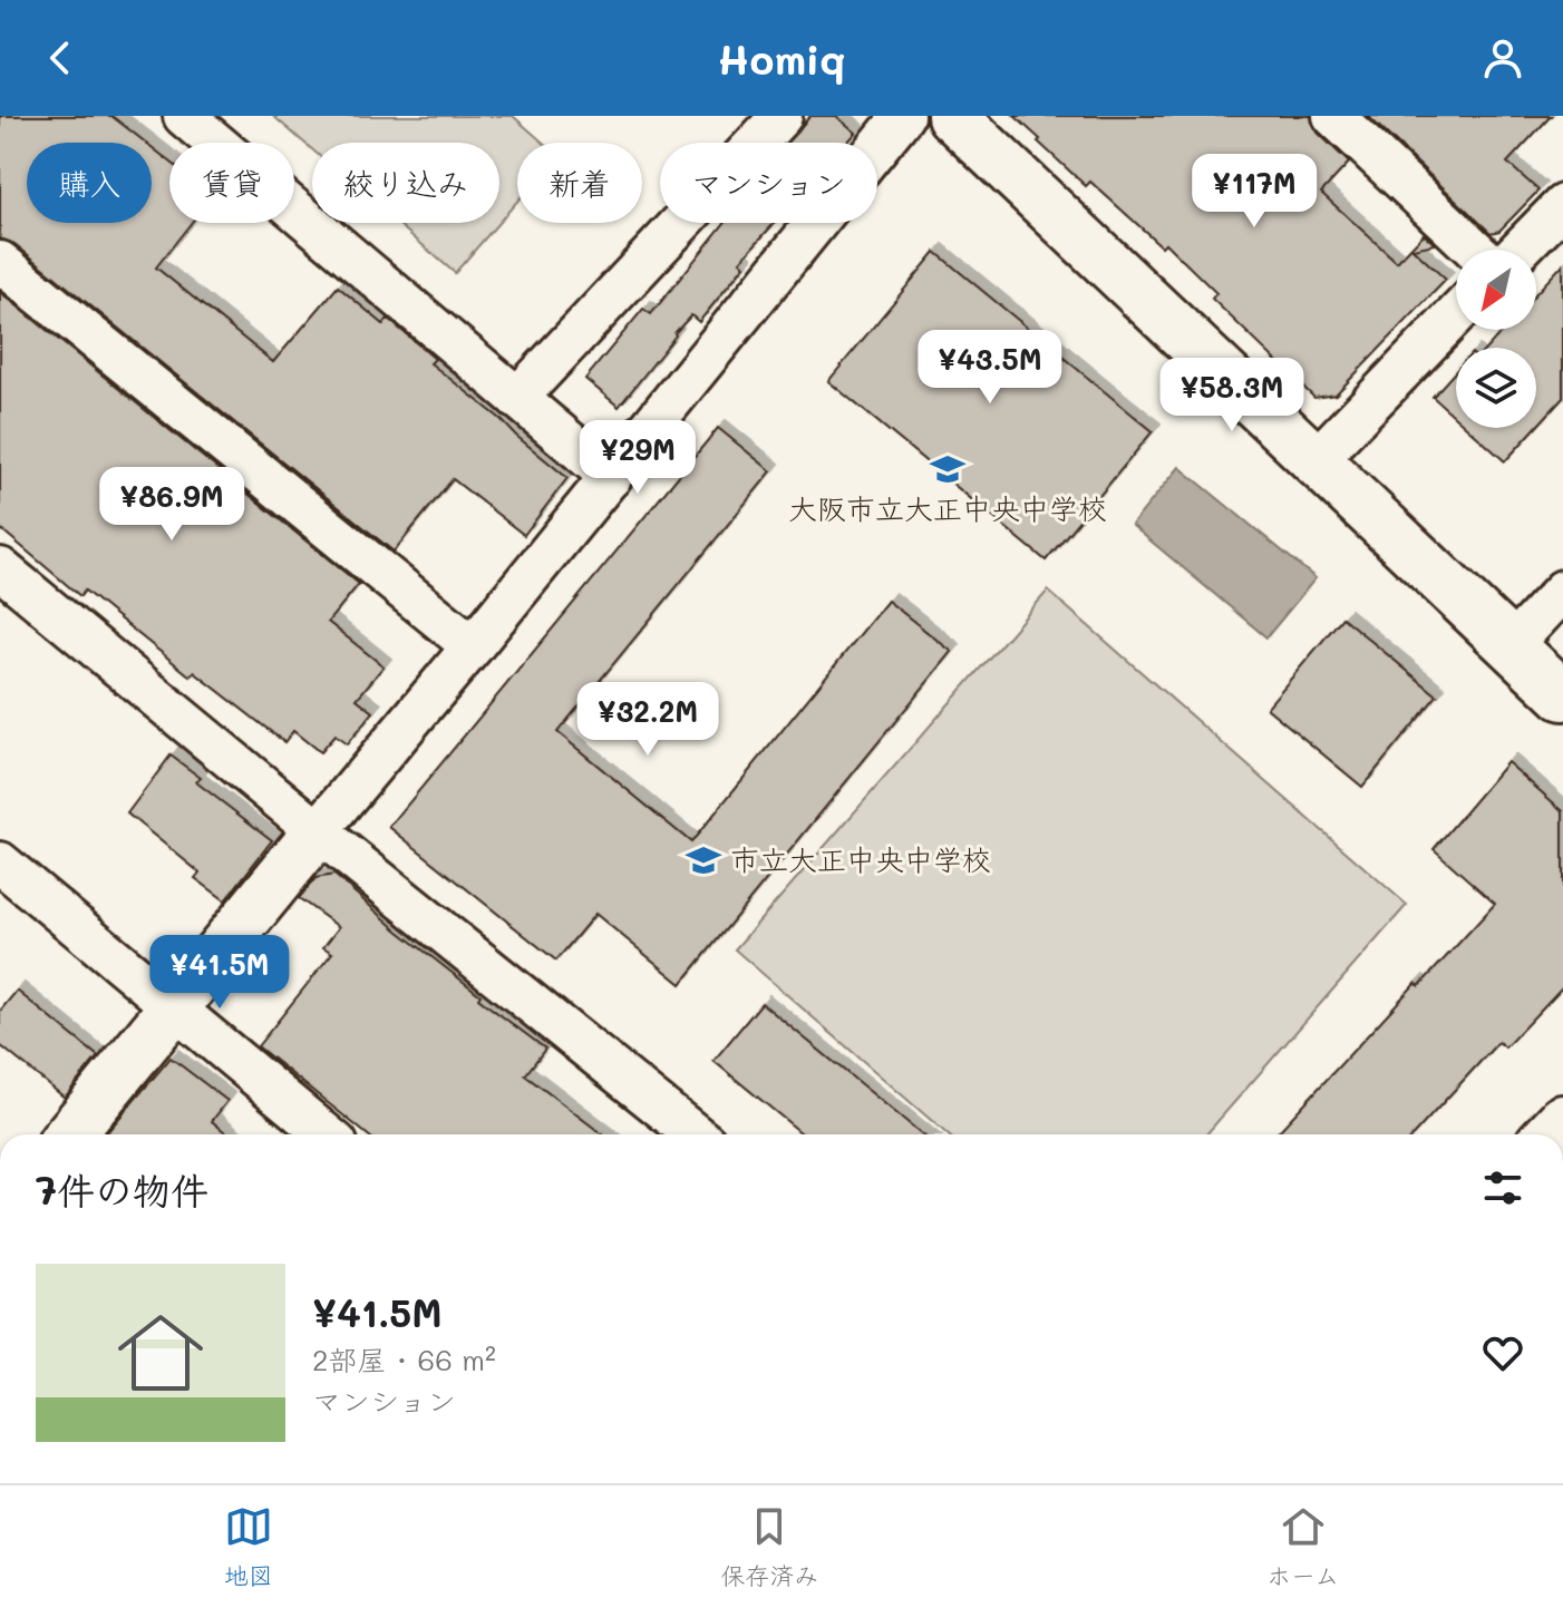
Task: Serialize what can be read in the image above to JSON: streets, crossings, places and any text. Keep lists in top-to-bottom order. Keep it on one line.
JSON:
{"places":{"school or university":["大阪市立大正中央中学校","市立大正中央中学校"]},"north":"bottom left","page":{"header":"Homiq","chip":["購入","賃貸","絞り込み","新着","マンション"],"price":["¥117M","¥43.5M","¥58.3M","¥29M","¥86.9M","¥32.2M","¥41.5M"],"heading":"7件の物件","list":[{"name":"¥41.5M","note":"2部屋 · 66 m² · マンション"}],"tabs":["地図","保存済み","ホーム"]}}
